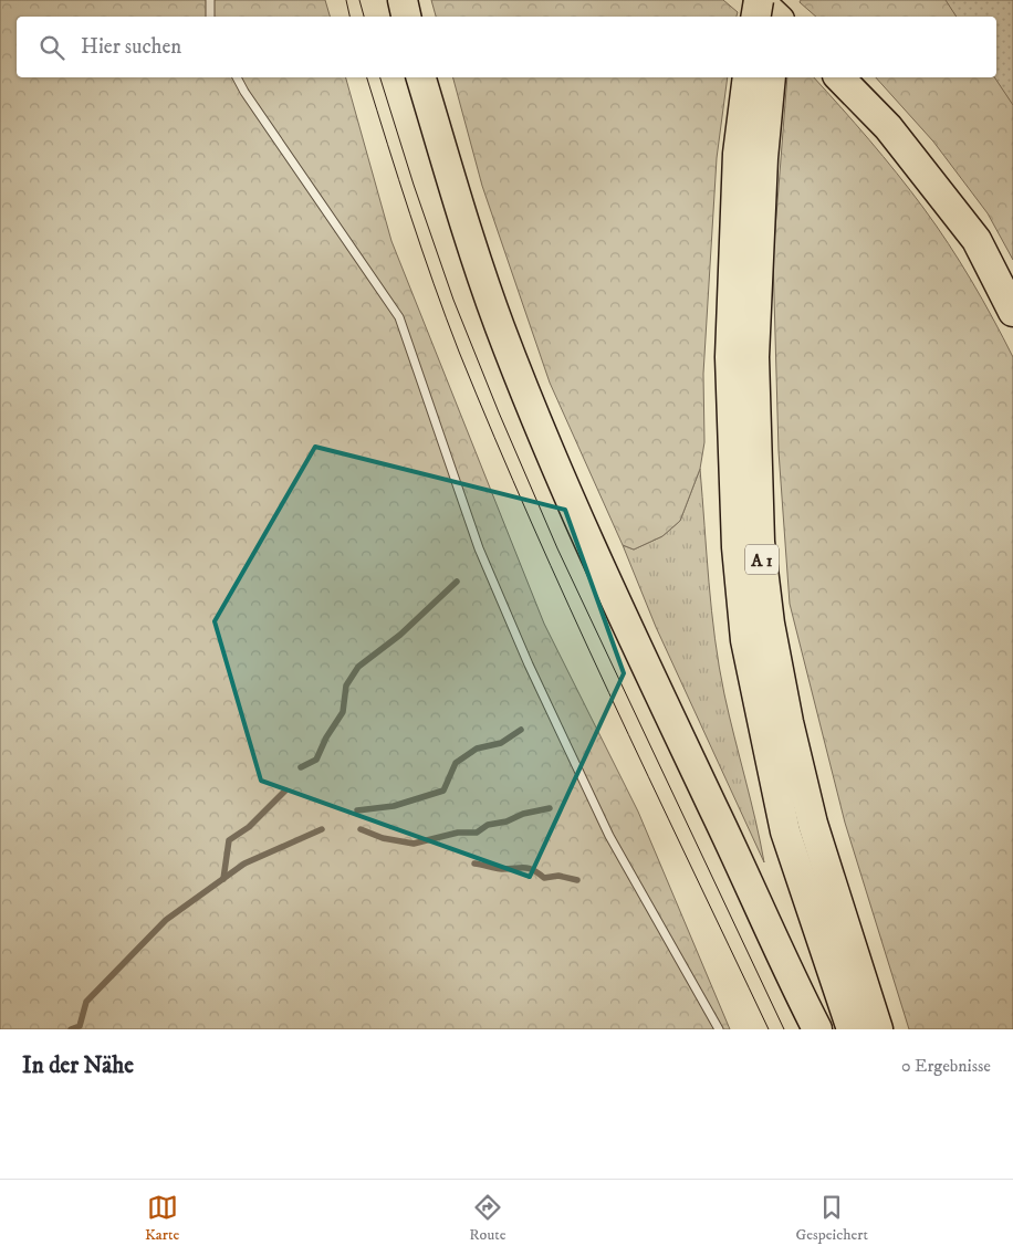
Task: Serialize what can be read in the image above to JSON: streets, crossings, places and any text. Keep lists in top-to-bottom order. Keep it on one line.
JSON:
{"streets":{"highway":["A 1"]},"page":{"search":"Hier suchen","heading":["In der Nähe","0 Ergebnisse"],"nav":["Karte","Route","Gespeichert"]}}
